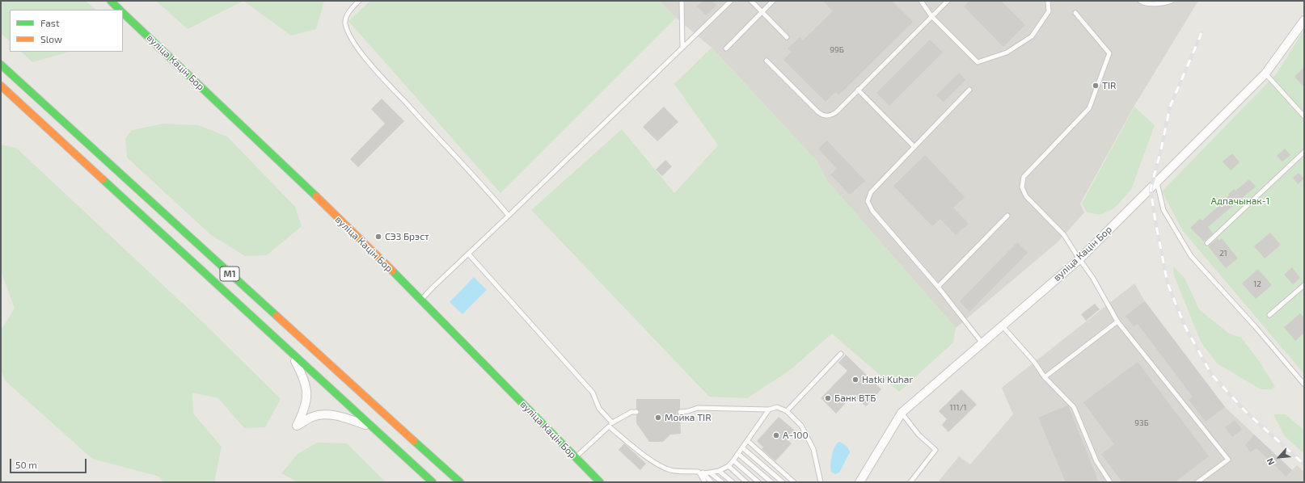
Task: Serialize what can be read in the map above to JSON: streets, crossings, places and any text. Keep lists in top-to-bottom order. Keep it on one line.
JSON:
{"streets":{"main road":["вуліца Кацін Бор","М1"]},"parks":["Адпачынак-1"],"places":["TIR","СЭЗ Брэст","Hatki Kuhar","Банк ВТБ","Мойка TIR","А-100"],"house_numbers":["99Б","21","12","111/1","93Б"],"legend":["Fast","Slow"],"scale_bar":"50 m","north":"bottom left"}
